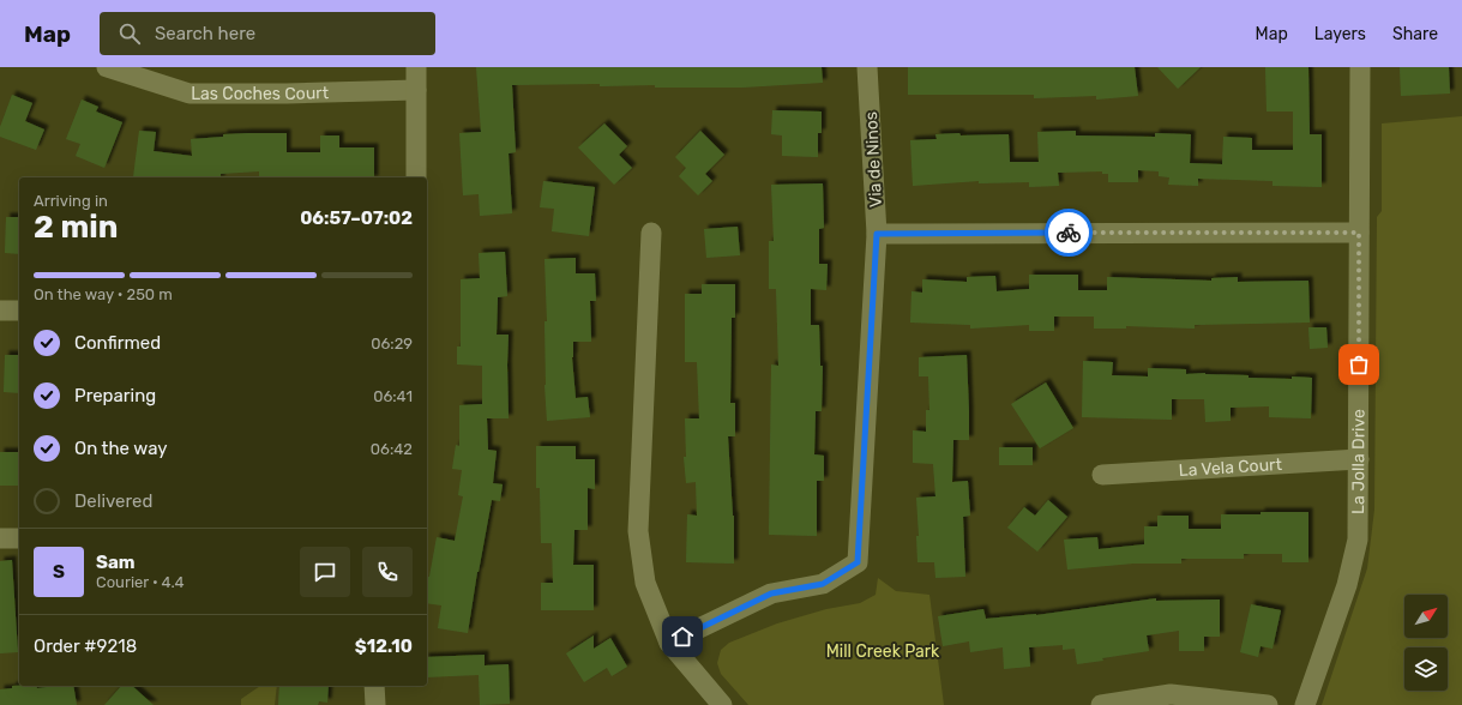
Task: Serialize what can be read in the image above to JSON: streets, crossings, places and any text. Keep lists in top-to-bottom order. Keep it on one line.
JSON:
{"streets":{"street":["Las Coches Court","Via de Ninos","La Jolla Drive","La Vela Court"]},"crossings":[["La Jolla Drive","La Vela Court"]],"parks":["Mill Creek Park"],"north":"top right","page":{"header":"Map","search":"Search here","nav":["Map","Layers","Share"],"heading":["2 min","Arriving in","06:57–07:02"],"panel":["Sam","Courier · 4.4","Order #9218","$12.10"],"bar":"On the way · 250 m","list":[["Confirmed","06:29"],["Preparing","06:41"],["On the way","06:42"],"Delivered"],"round":"S"}}
